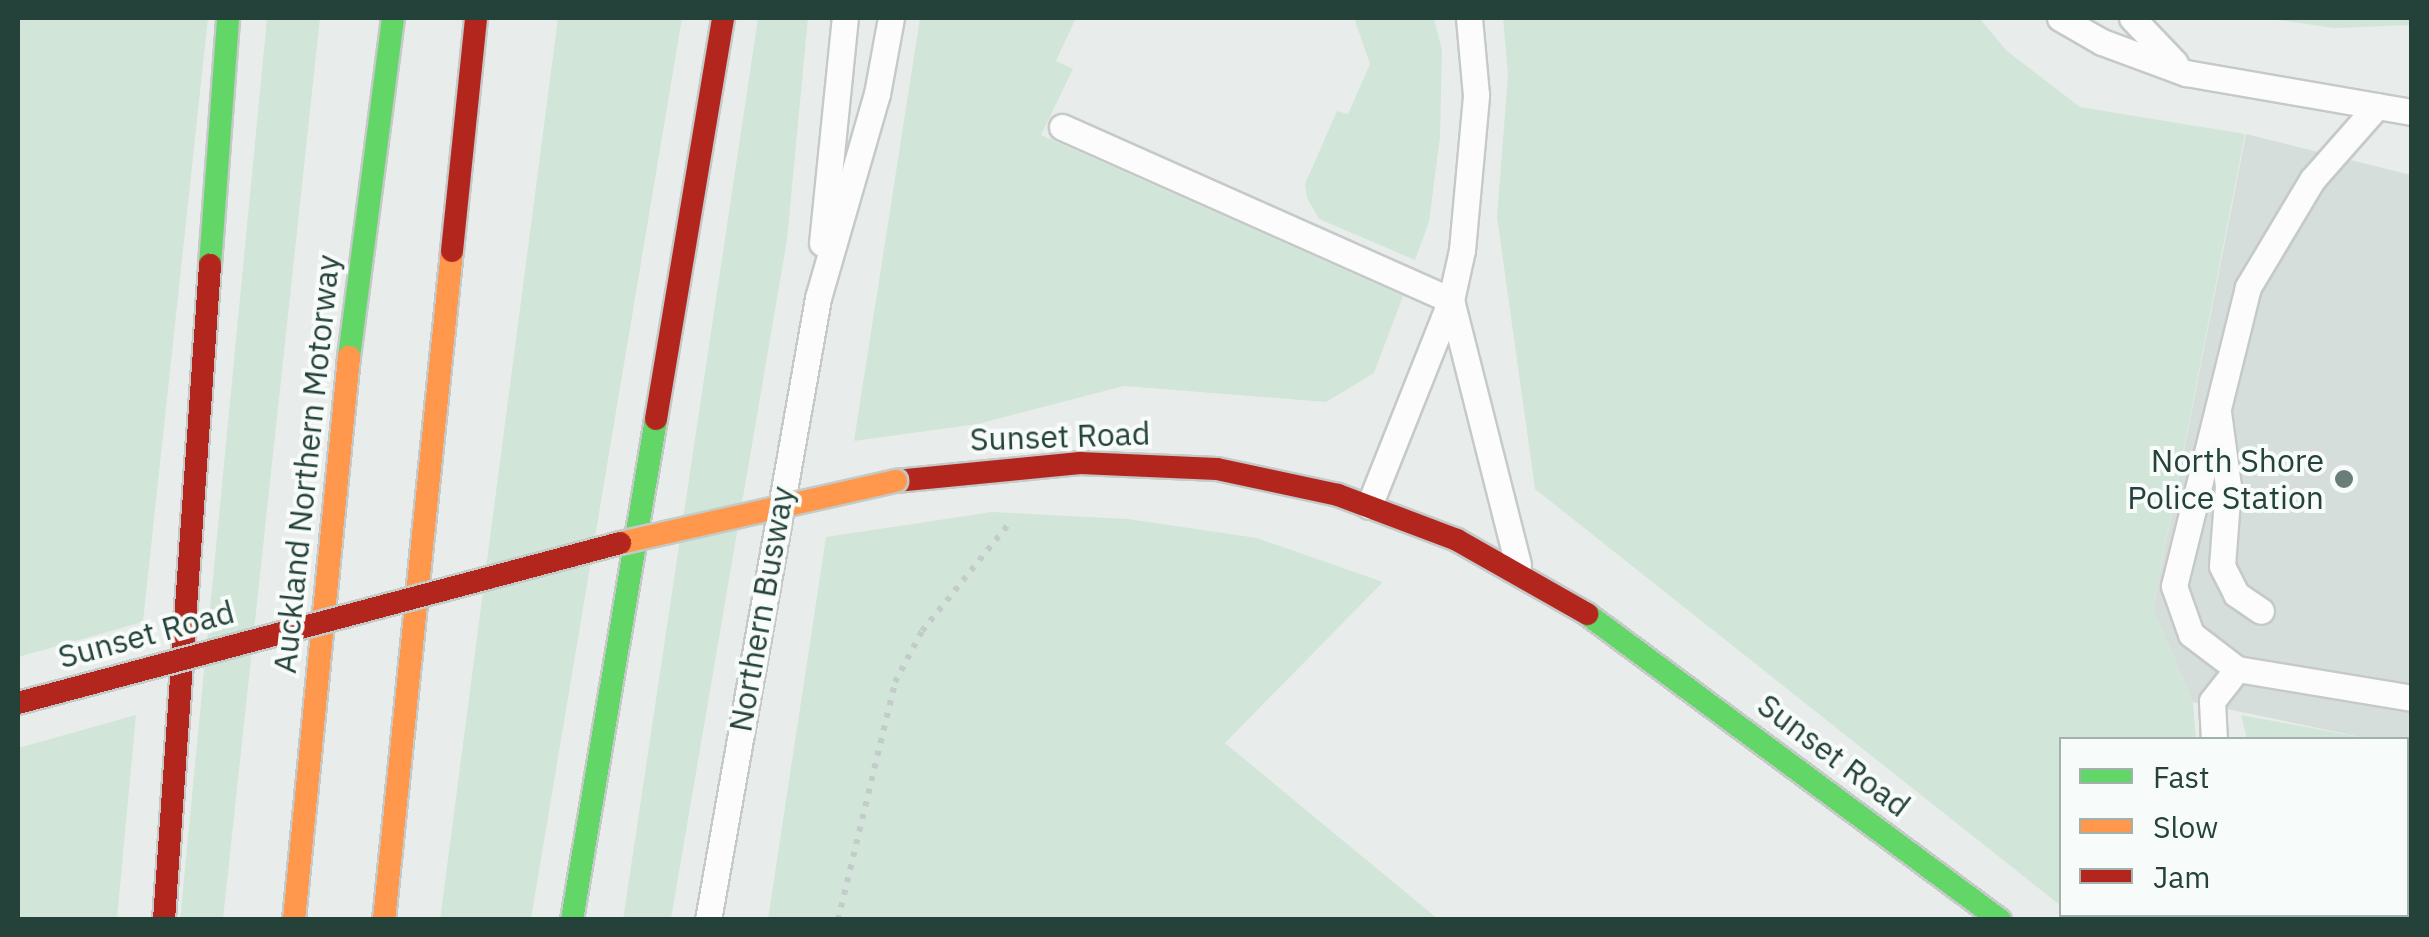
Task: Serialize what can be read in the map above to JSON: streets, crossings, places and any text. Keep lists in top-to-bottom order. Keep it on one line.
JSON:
{"streets":{"main road":["Sunset Road","Auckland Northern Motorway"],"lane":["Northern Busway"]},"places":["North Shore Police Station"],"legend":["Fast","Slow","Jam"]}
